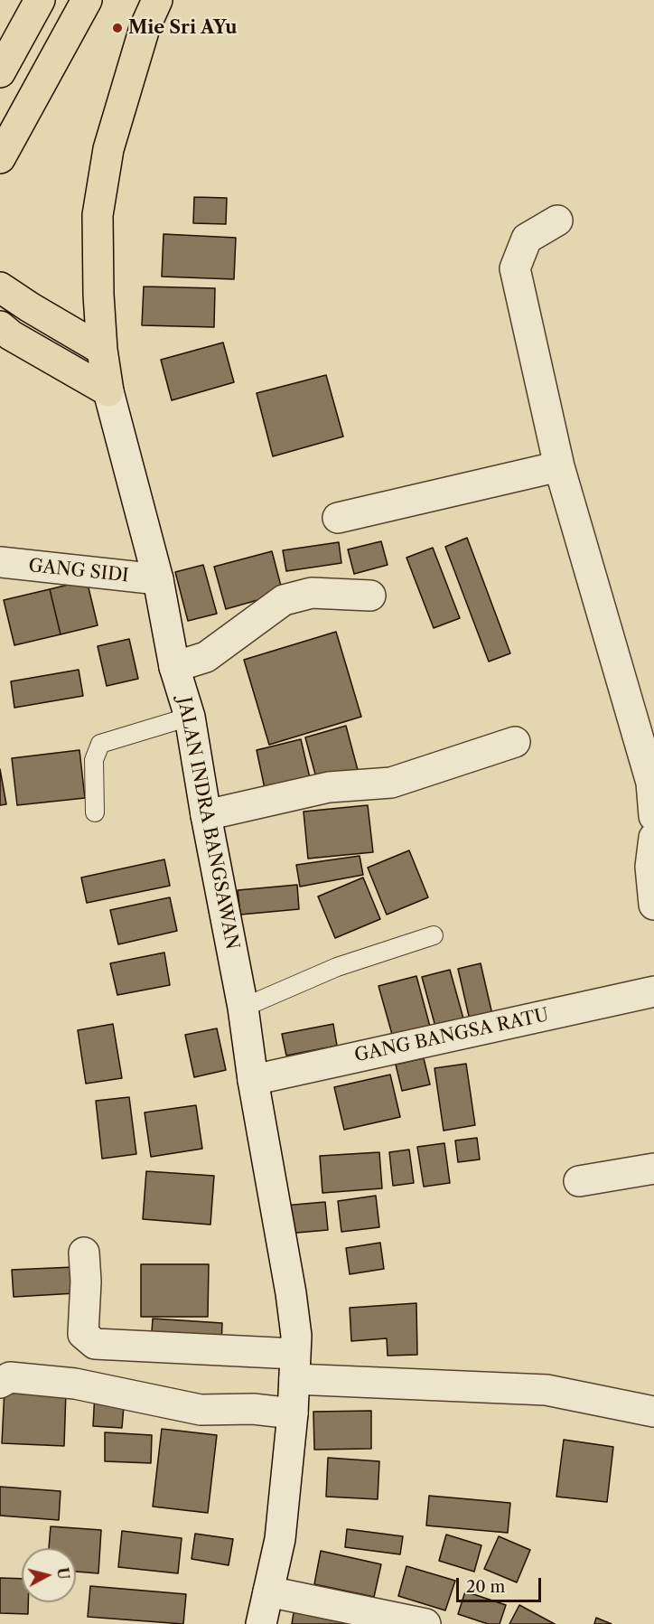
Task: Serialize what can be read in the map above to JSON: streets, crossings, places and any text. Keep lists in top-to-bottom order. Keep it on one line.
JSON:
{"streets":{"main road":["JALAN INDRA BANGSAWAN"],"street":["GANG SIDI","GANG BANGSA RATU"]},"crossings":[["GANG SIDI","JALAN INDRA BANGSAWAN"],["JALAN INDRA BANGSAWAN","GANG BANGSA RATU"]],"places":["Mie Sri AYu"],"scale_bar":"20 m","north":"right"}
